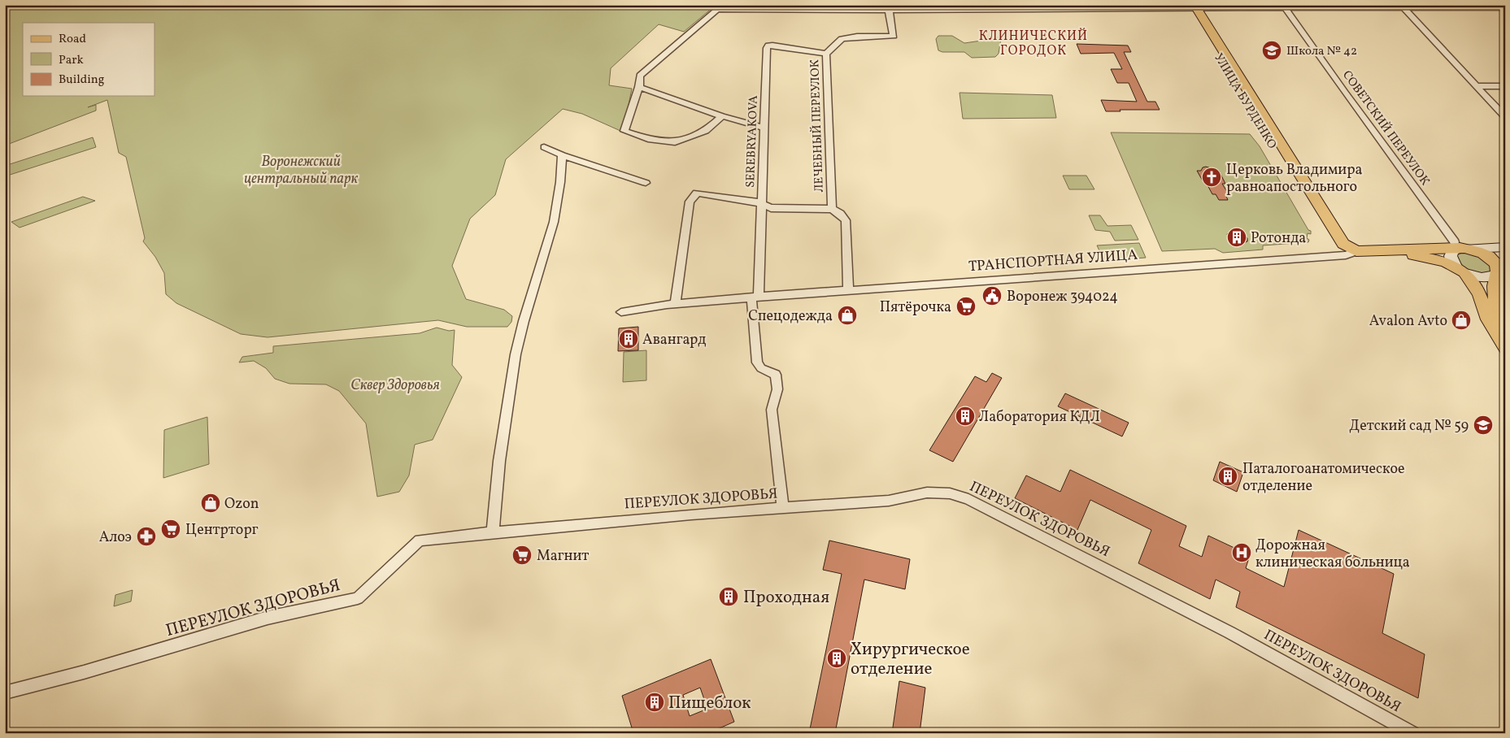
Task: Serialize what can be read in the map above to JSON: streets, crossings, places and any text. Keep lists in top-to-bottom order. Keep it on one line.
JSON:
{"streets":{"main road":["УЛИЦА БУРДЕНКО"],"street":["ЛЕЧЕБНЫЙ ПЕРЕУЛОК","СОВЕТСКИЙ ПЕРЕУЛОК","SEREBRYAKOVA","ТРАНСПОРТНАЯ УЛИЦА","ПЕРЕУЛОК ЗДОРОВЬЯ"]},"crossings":[["УЛИЦА БУРДЕНКО","ТРАНСПОРТНАЯ УЛИЦА"],["ЛЕЧЕБНЫЙ ПЕРЕУЛОК","SEREBRYAKOVA"],["ЛЕЧЕБНЫЙ ПЕРЕУЛОК","ТРАНСПОРТНАЯ УЛИЦА"],["SEREBRYAKOVA","ТРАНСПОРТНАЯ УЛИЦА"],["SEREBRYAKOVA","ПЕРЕУЛОК ЗДОРОВЬЯ"]],"districts":["КЛИНИЧЕСКИЙ ГОРОДОК"],"parks":["Воронежский центральный парк","Сквер Здоровья"],"places":{"school or university":["Школа № 42","Детский сад № 59"],"church":["Церковь Владимира равноапостольного"],"building":["Ротонда","Авангард","Лаборатория КДЛ","Паталогоанатомическое отделение","Проходная","Хирургическое отделение","Пищеблок"],"public building":["Воронеж 394024"],"supermarket":["Пятёрочка","Центрторг","Магнит"],"shop":["Спецодежда","Avalon Avto","Ozon"],"pharmacy":["Алоэ"],"hospital":["Дорожная клиническая больница"]},"legend":["Road","Park","Building"]}
